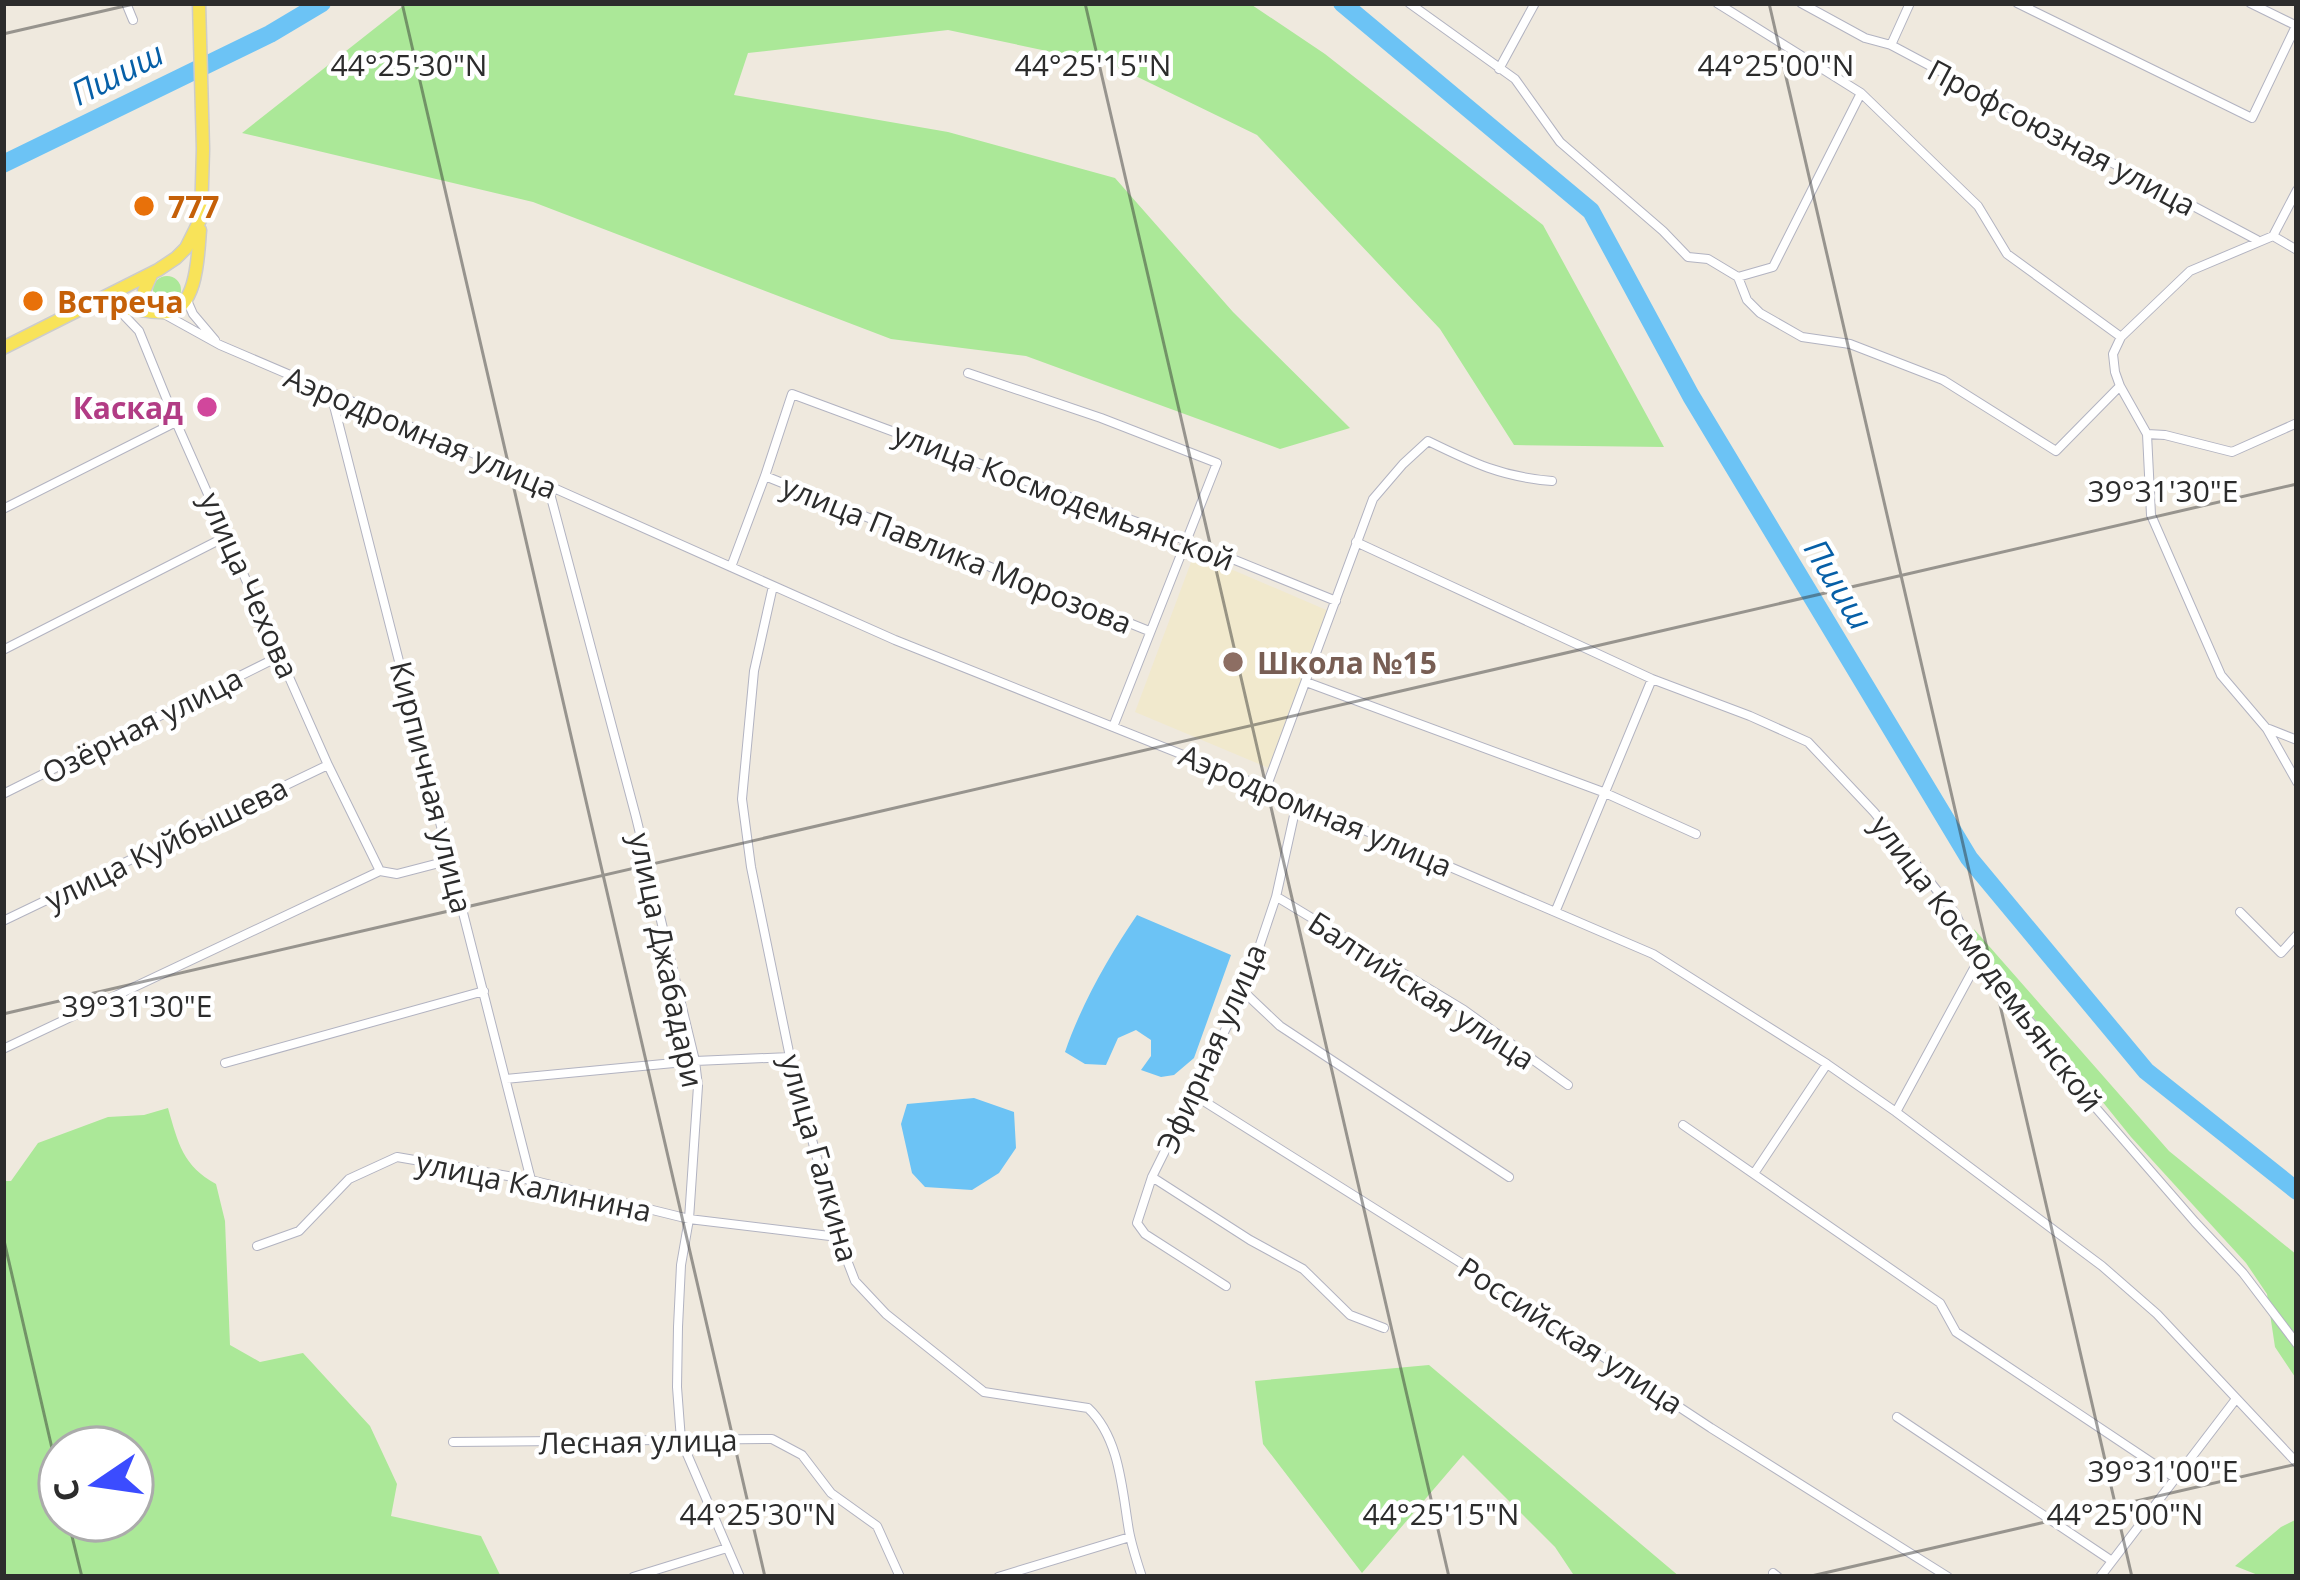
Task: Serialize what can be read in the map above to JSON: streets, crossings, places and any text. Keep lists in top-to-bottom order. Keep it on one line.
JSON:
{"streets":{"street":["Профсоюзная улица","Аэродромная улица","улица Космодемьянской","улица Павлика Морозова","улица Чехова","Озёрная улица","Кирпичная улица","улица Куйбышева","улица Джабадари","Балтийская улица","Эфирная улица","улица Галкина","улица Калинина","Российская улица","Лесная улица"]},"crossings":[["Аэродромная улица","Кирпичная улица"],["Аэродромная улица","улица Джабадари"],["Аэродромная улица","Эфирная улица"],["Аэродромная улица","улица Галкина"],["улица Космодемьянской","улица Павлика Морозова"],["улица Чехова","Озёрная улица"],["улица Чехова","улица Куйбышева"],["Кирпичная улица","улица Калинина"],["улица Джабадари","улица Калинина"],["улица Джабадари","Лесная улица"],["Балтийская улица","Эфирная улица"],["Эфирная улица","Российская улица"],["улица Галкина","улица Калинина"]],"water":["Пшиш"],"places":["777","Встреча","Каскад","Школа №15"],"north":"left","coordinates":["44°25'30\"N","44°25'15\"N","44°25'00\"N","39°31'30\"E","39°31'00\"E"]}
